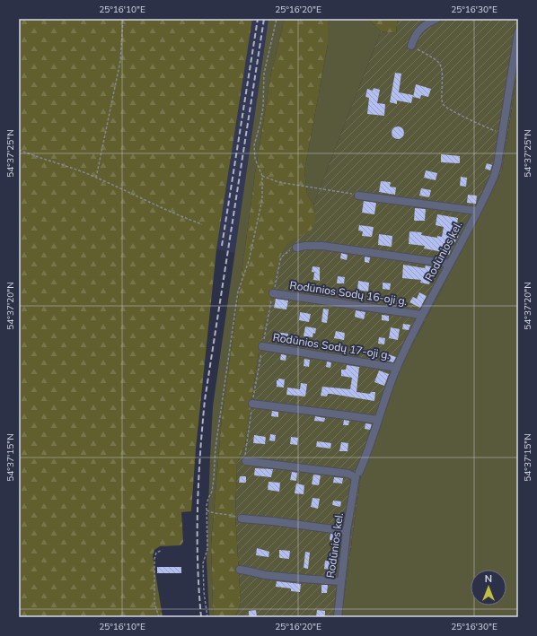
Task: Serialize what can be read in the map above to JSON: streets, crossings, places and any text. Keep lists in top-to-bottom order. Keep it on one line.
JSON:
{"streets":{"street":["Rodūnios kel.","Rodūnios Sodų 16-oji g.","Rodūnios Sodų 17-oji g."]},"crossings":[["Rodūnios kel.","Rodūnios Sodų 16-oji g."],["Rodūnios kel.","Rodūnios Sodų 17-oji g."]],"north":"top","coordinates":["25°16'10\"E","25°16'20\"E","25°16'30\"E","54°37'25\"N","54°37'20\"N","54°37'15\"N"]}
